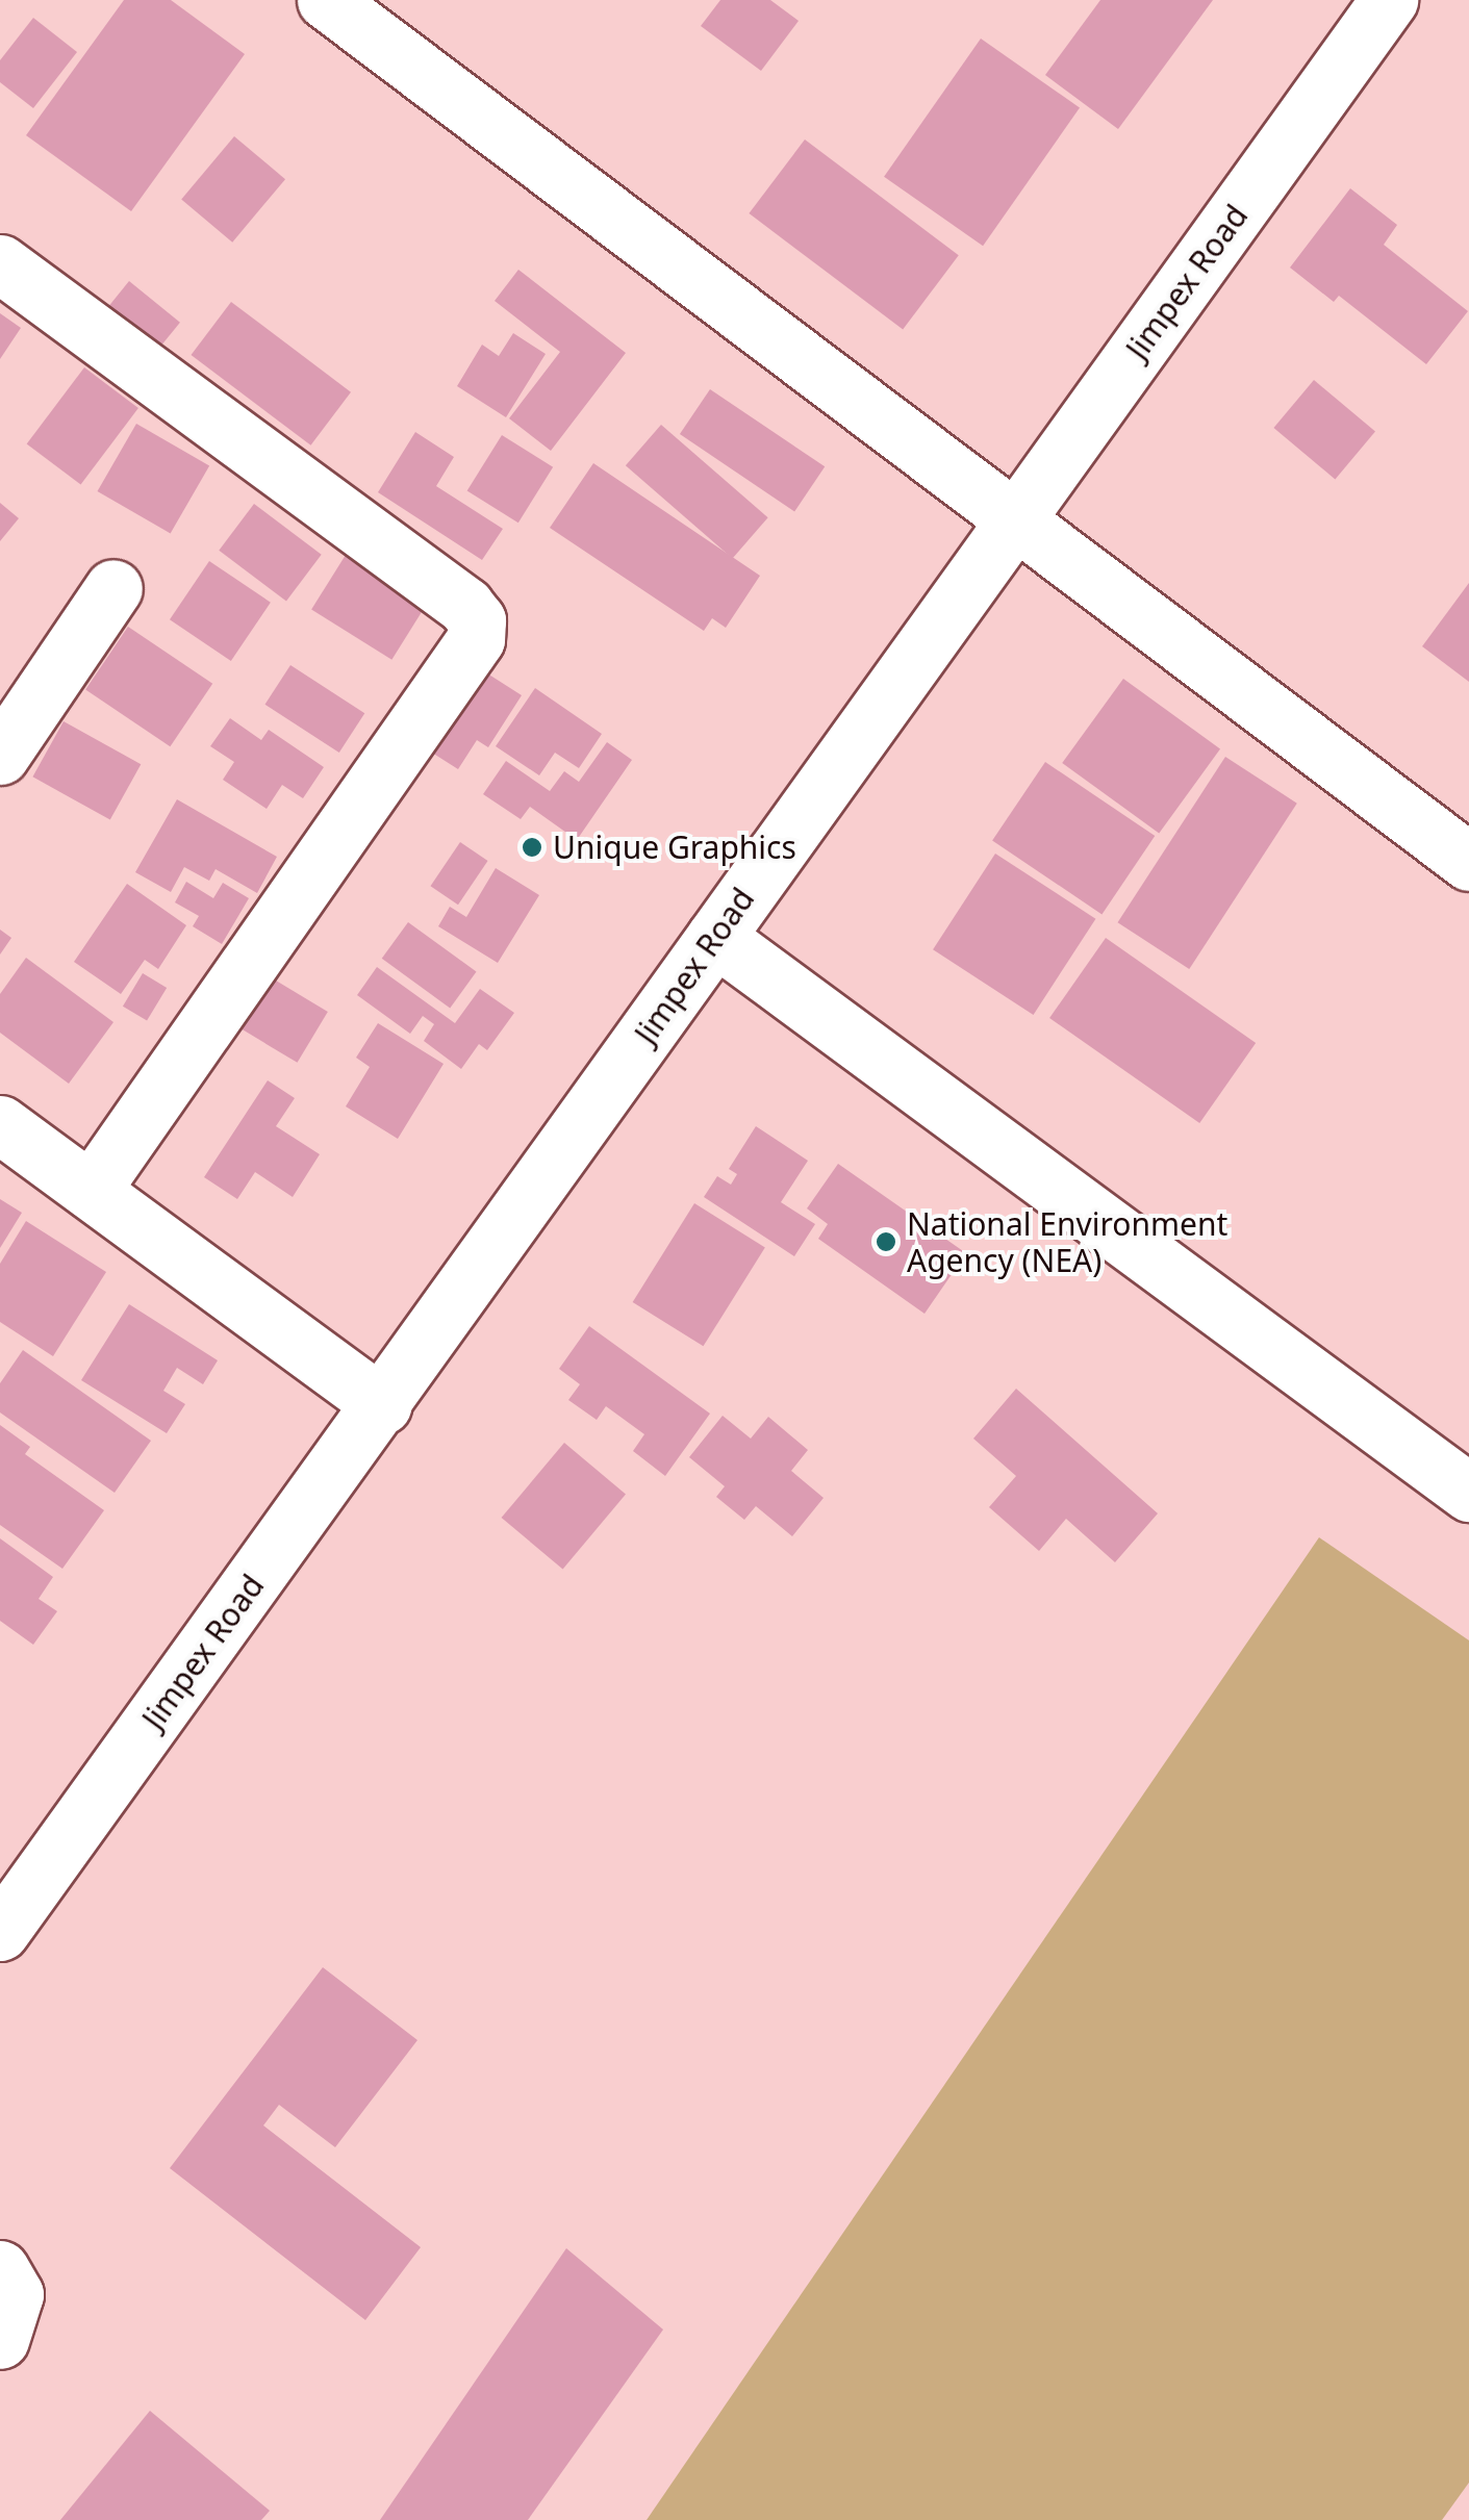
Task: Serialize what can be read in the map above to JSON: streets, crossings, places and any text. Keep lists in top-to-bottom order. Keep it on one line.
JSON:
{"streets":{"street":["Jimpex Road"]},"places":["Unique Graphics","National Environment Agency (NEA)"]}
